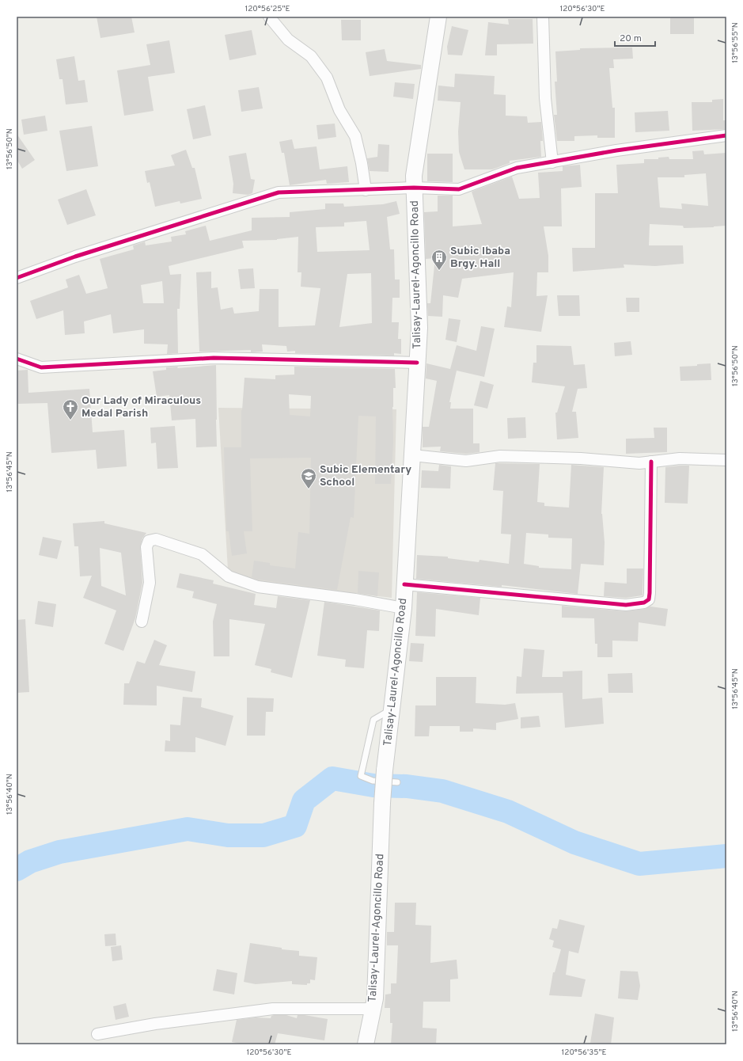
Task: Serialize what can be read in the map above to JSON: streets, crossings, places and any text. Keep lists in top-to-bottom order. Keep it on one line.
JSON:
{"streets":{"main road":["Talisay-Laurel-Agoncillo Road"]},"places":{"building":["Subic Ibaba Brgy. Hall"],"church":["Our Lady of Miraculous Medal Parish"],"school or university":["Subic Elementary School"]},"scale_bar":"20 m","coordinates":["120°56'25\"E","120°56'30\"E","13°56'55\"N","13°56'50\"N","13°56'45\"N","13°56'40\"N","120°56'35\"E"]}
